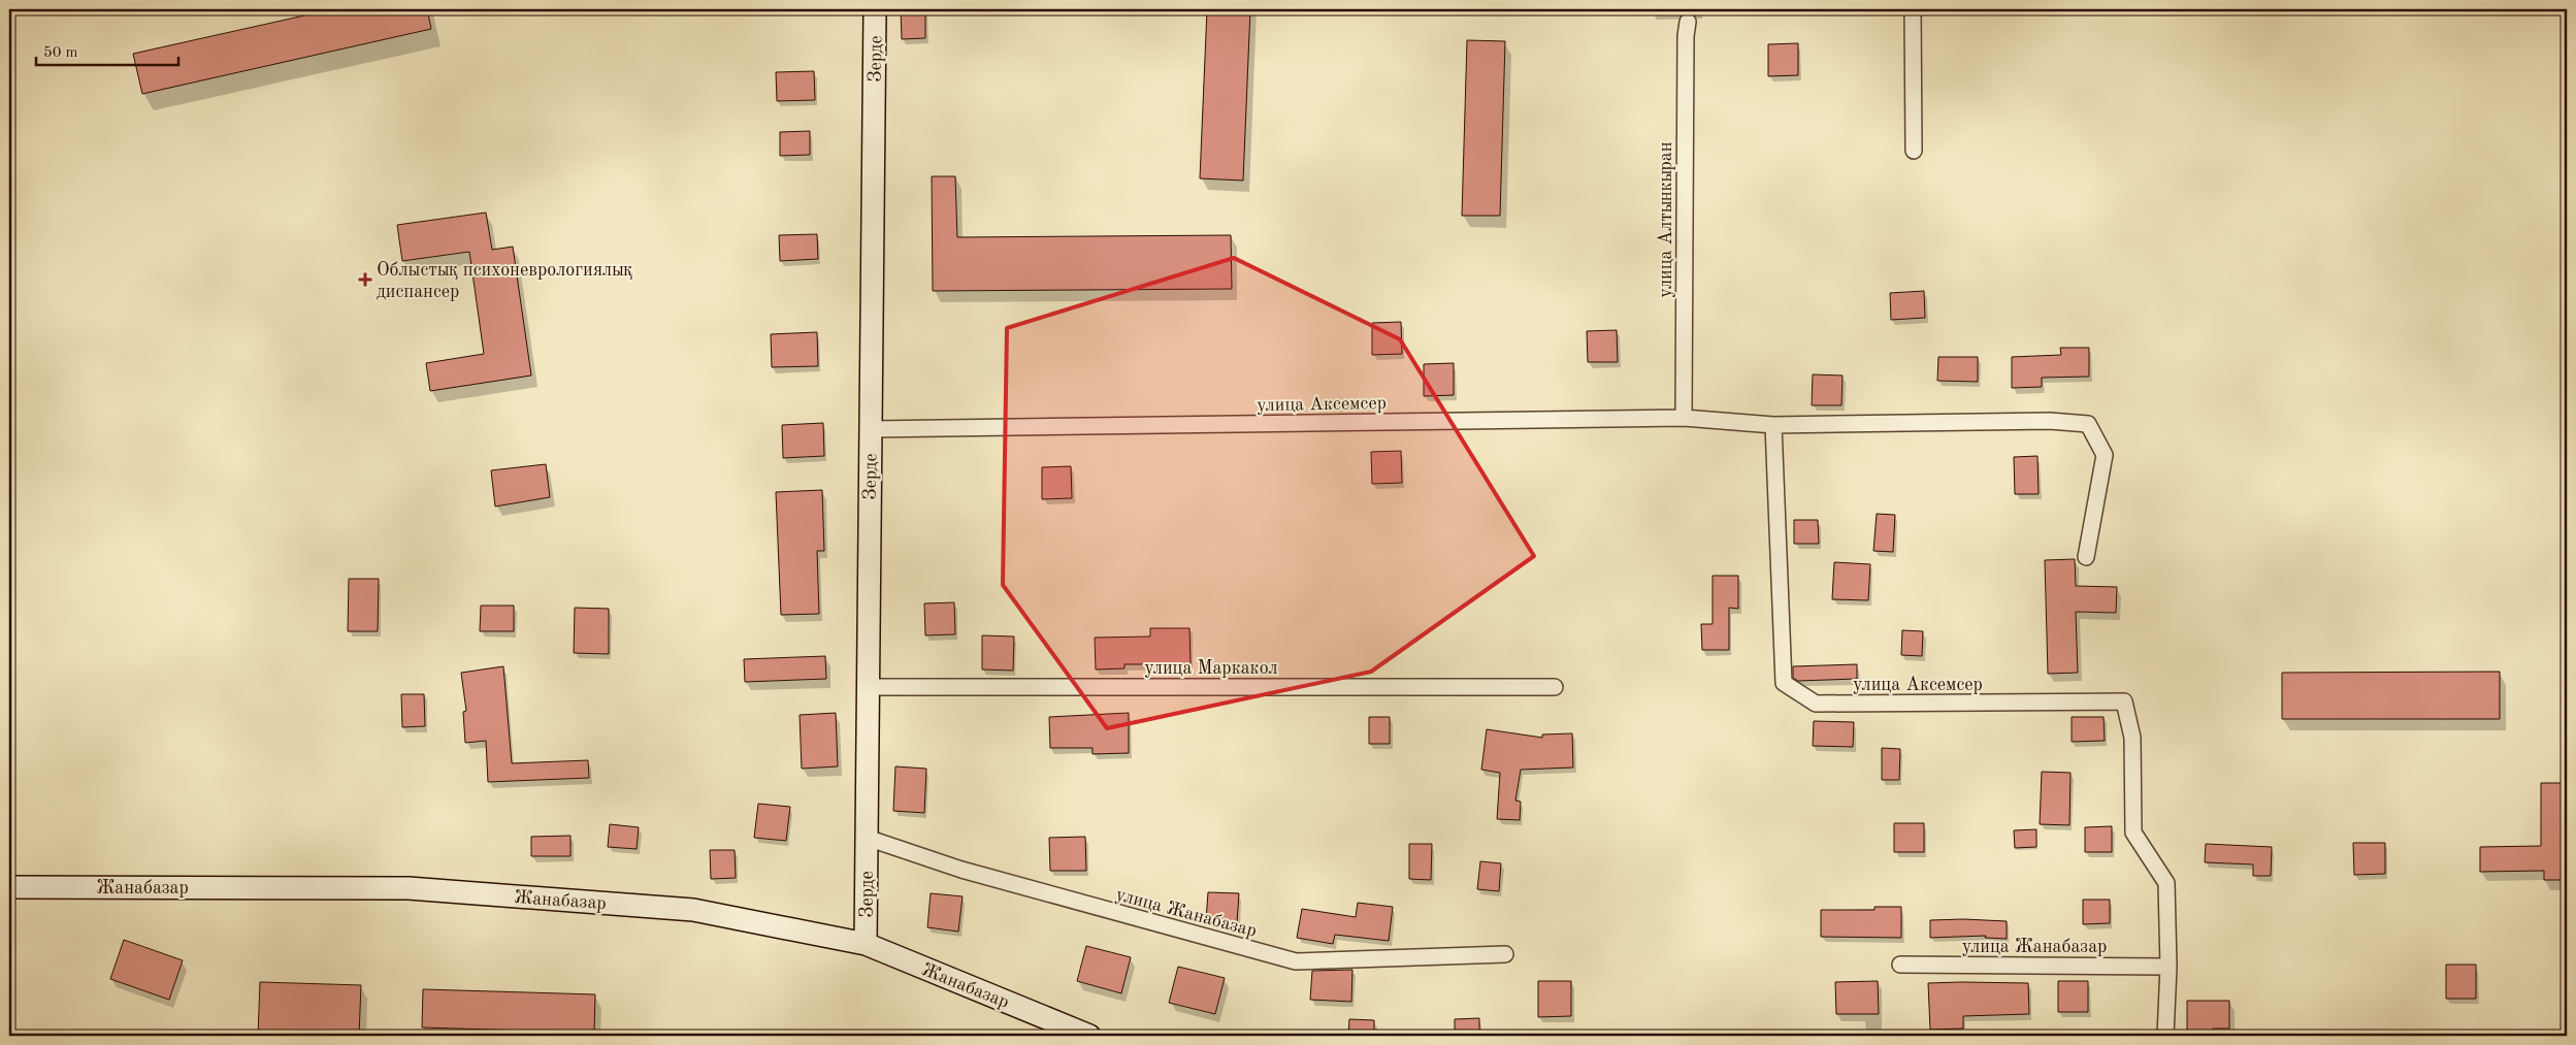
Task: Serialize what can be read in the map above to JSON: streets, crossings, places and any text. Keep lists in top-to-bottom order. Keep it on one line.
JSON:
{"streets":{"street":["Зерде","улица Алтынкыран","улица Аксемсер","улица Маркакол","Жанабазар","улица Жанабазар"]},"crossings":[["Зерде","улица Аксемсер"],["Зерде","улица Маркакол"],["Зерде","Жанабазар"],["Зерде","улица Жанабазар"],["улица Алтынкыран","улица Аксемсер"],["улица Аксемсер","улица Жанабазар"]],"places":{"health":["Облыстық психоневрологиялық диспансер"]},"scale_bar":"50 m"}
